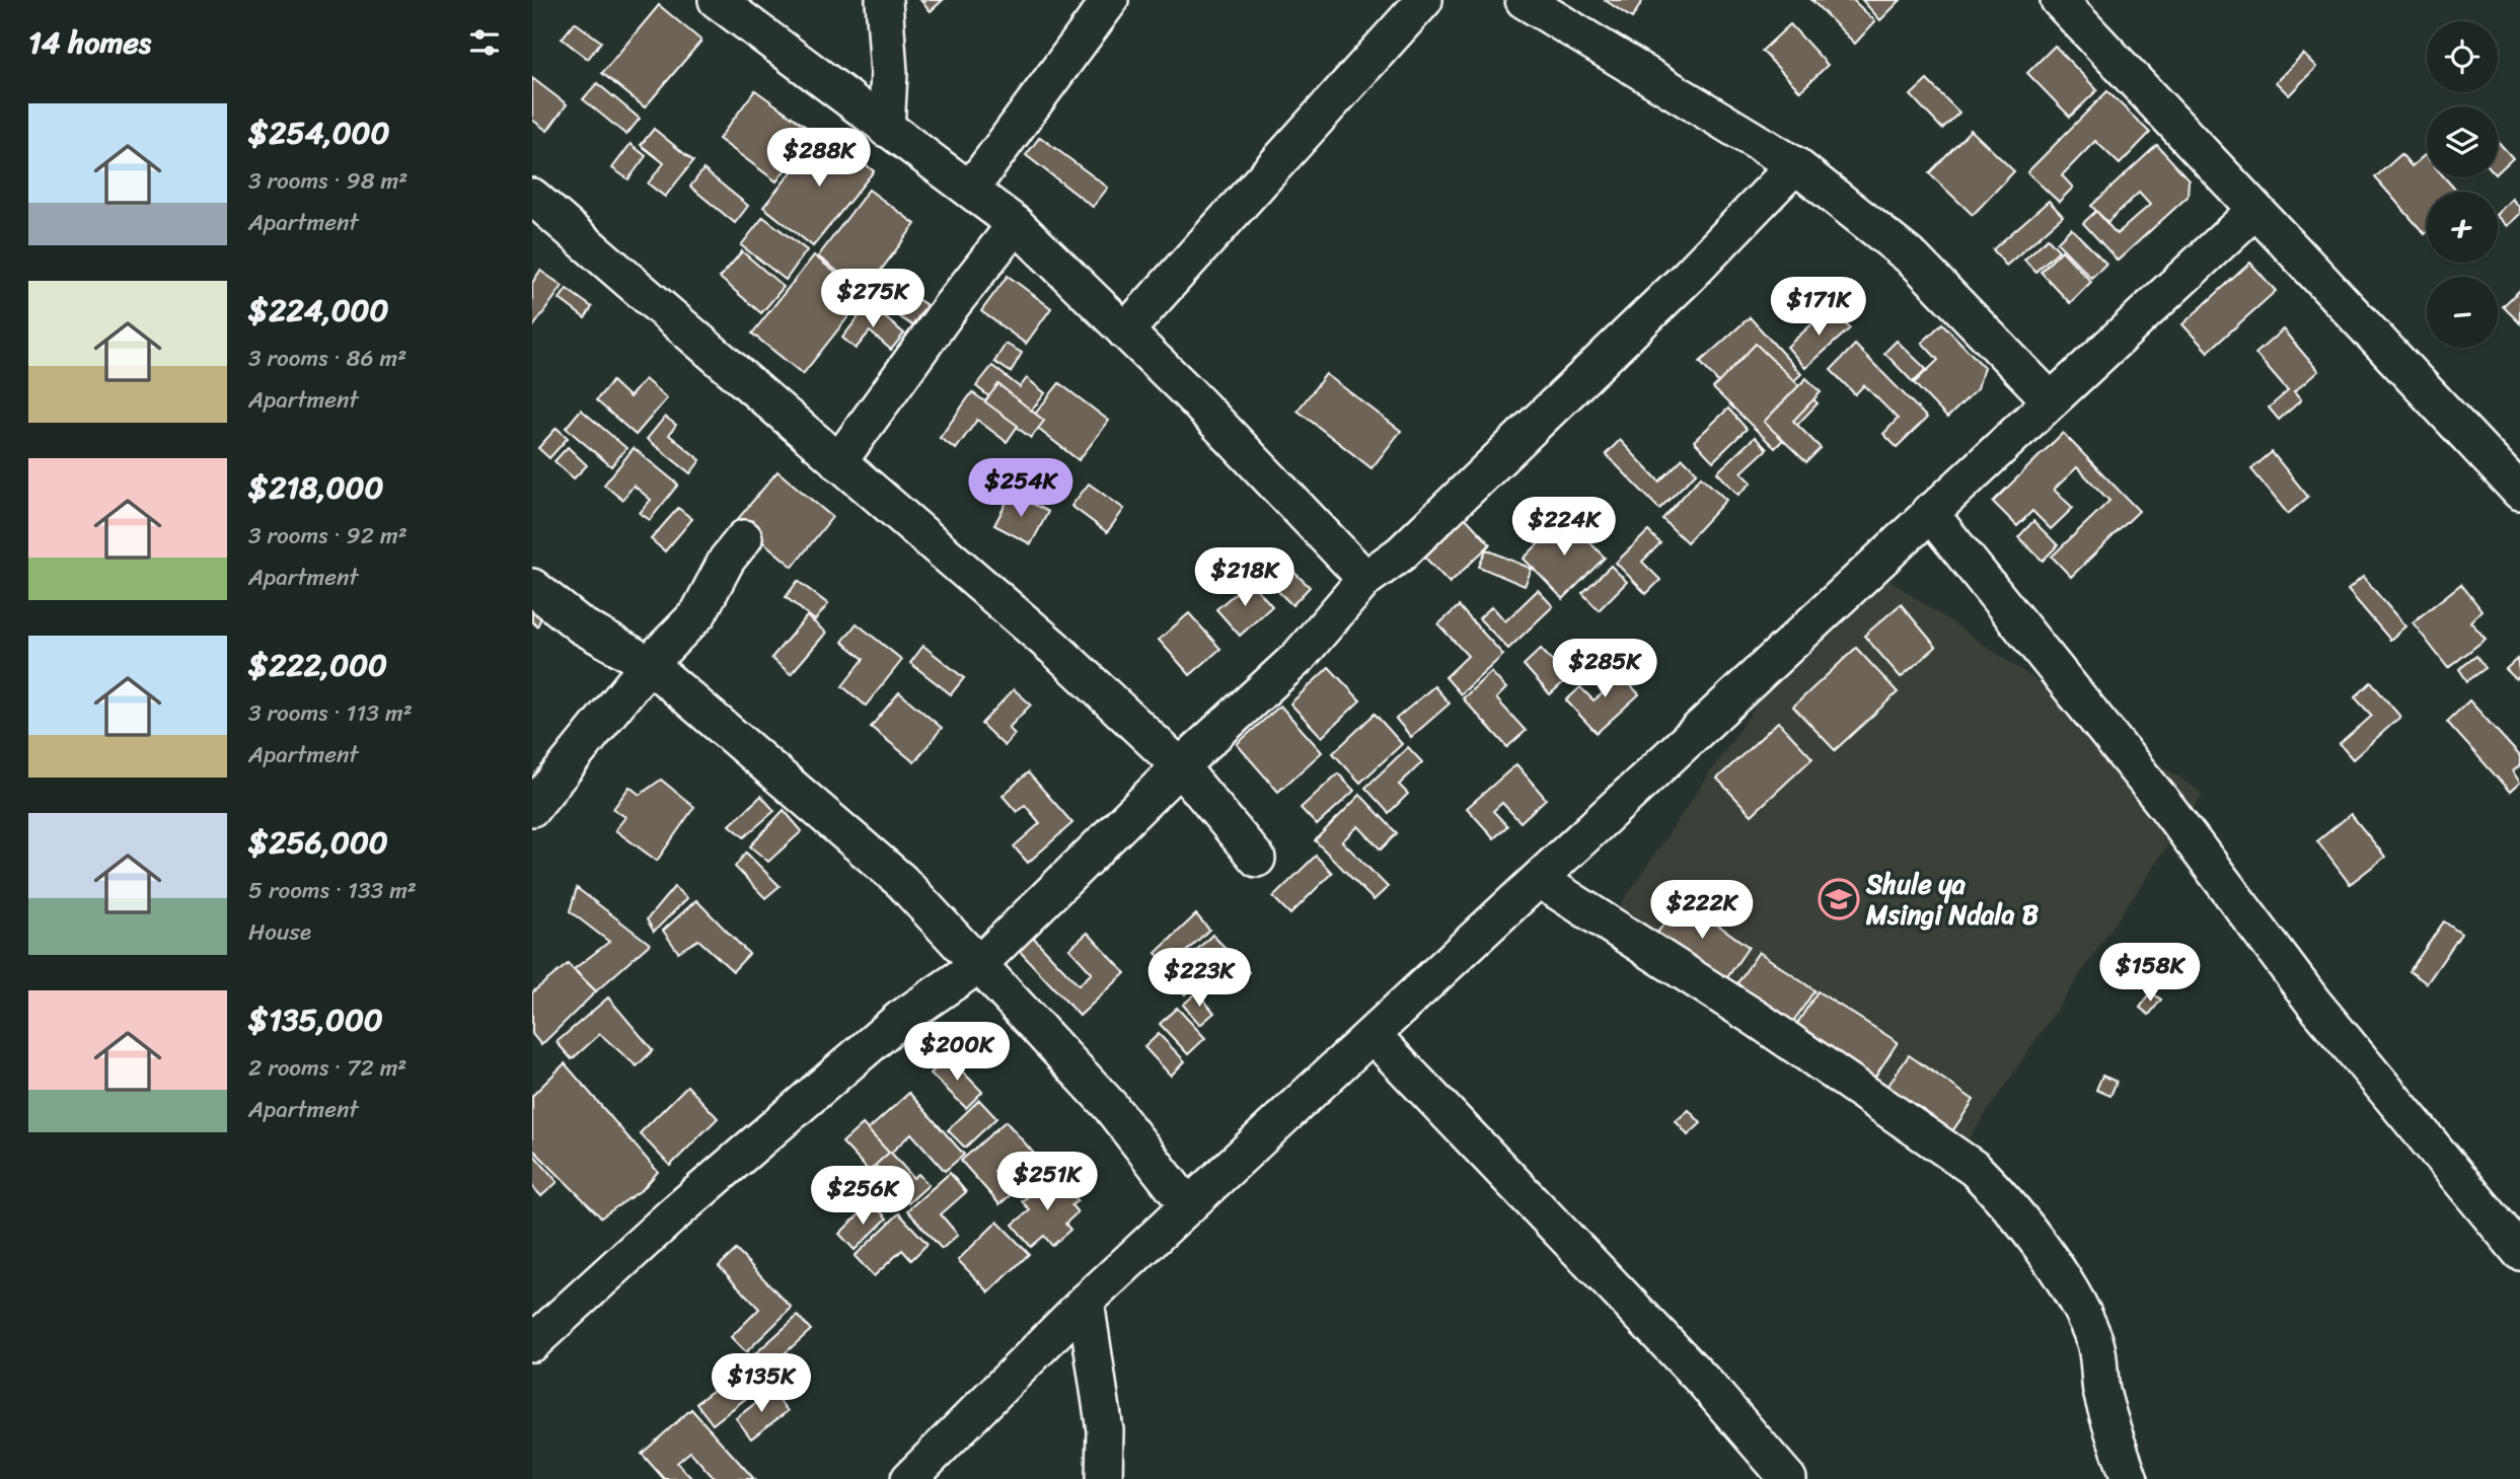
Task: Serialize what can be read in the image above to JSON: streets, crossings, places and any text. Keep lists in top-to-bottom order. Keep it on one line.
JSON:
{"places":{"school or university":["Shule ya Msingi Ndala B"]},"page":{"heading":"14 homes","map_buttons":["+","−"],"list":[{"name":"$254,000","note":"3 rooms · 98 m² · Apartment"},{"name":"$224,000","note":"3 rooms · 86 m² · Apartment"},{"name":"$218,000","note":"3 rooms · 92 m² · Apartment"},{"name":"$222,000","note":"3 rooms · 113 m² · Apartment"},{"name":"$256,000","note":"5 rooms · 133 m² · House"},{"name":"$135,000","note":"2 rooms · 72 m² · Apartment"}],"price":["$288K","$275K","$171K","$254K","$224K","$218K","$285K","$222K","$158K","$223K","$200K","$251K","$256K","$135K"]}}
